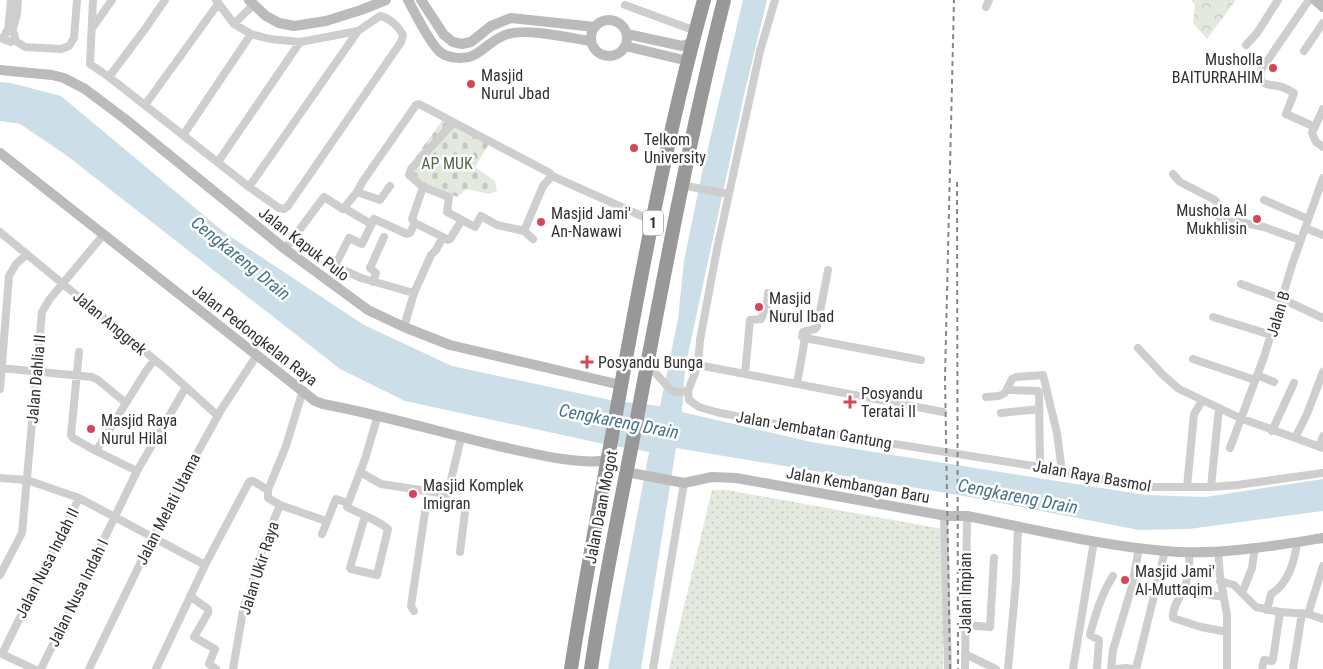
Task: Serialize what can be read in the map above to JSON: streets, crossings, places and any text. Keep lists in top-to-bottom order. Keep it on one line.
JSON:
{"streets":{"highway":["1","Jalan Daan Mogot"],"main road":["Jalan Kapuk Pulo","Jalan Pedongkelan Raya","Jalan Kembangan Baru"],"street":["Jalan B","Jalan Anggrek","Jalan Dahlia II","Jalan Jembatan Gantung","Jalan Raya Basmol","Jalan Melati Utama","Jalan Nusa Indah II","Jalan Ukir Raya","Jalan Nusa Indah I","Jalan Impian"]},"crossings":[["Jalan Kapuk Pulo","Jalan Daan Mogot"],["Jalan Anggrek","Jalan Dahlia II"],["Jalan Anggrek","Jalan Melati Utama"],["Jalan Anggrek","Jalan Nusa Indah I"],["Jalan Pedongkelan Raya","Jalan Dahlia II"],["Jalan Pedongkelan Raya","Jalan Daan Mogot"],["Jalan Pedongkelan Raya","Jalan Melati Utama"],["Jalan Jembatan Gantung","Jalan Raya Basmol"],["Jalan Jembatan Gantung","Jalan Daan Mogot"],["Jalan Kembangan Baru","Jalan Daan Mogot"],["Jalan Kembangan Baru","Jalan Impian"]],"water":["Cengkareng Drain"],"parks":["AP MUK"],"places":{"other":["Musholla BAITURRAHIM","Masjid Nurul Jbad","Telkom University","Mushola Al Mukhlisin","Masjid Jami' An-Nawawi","Masjid Nurul Ibad","Masjid Raya Nurul Hilal","Masjid Komplek Imigran","Masjid Jami' Al-Muttaqim"],"health":["Posyandu Bunga","Posyandu Teratai II"]}}
